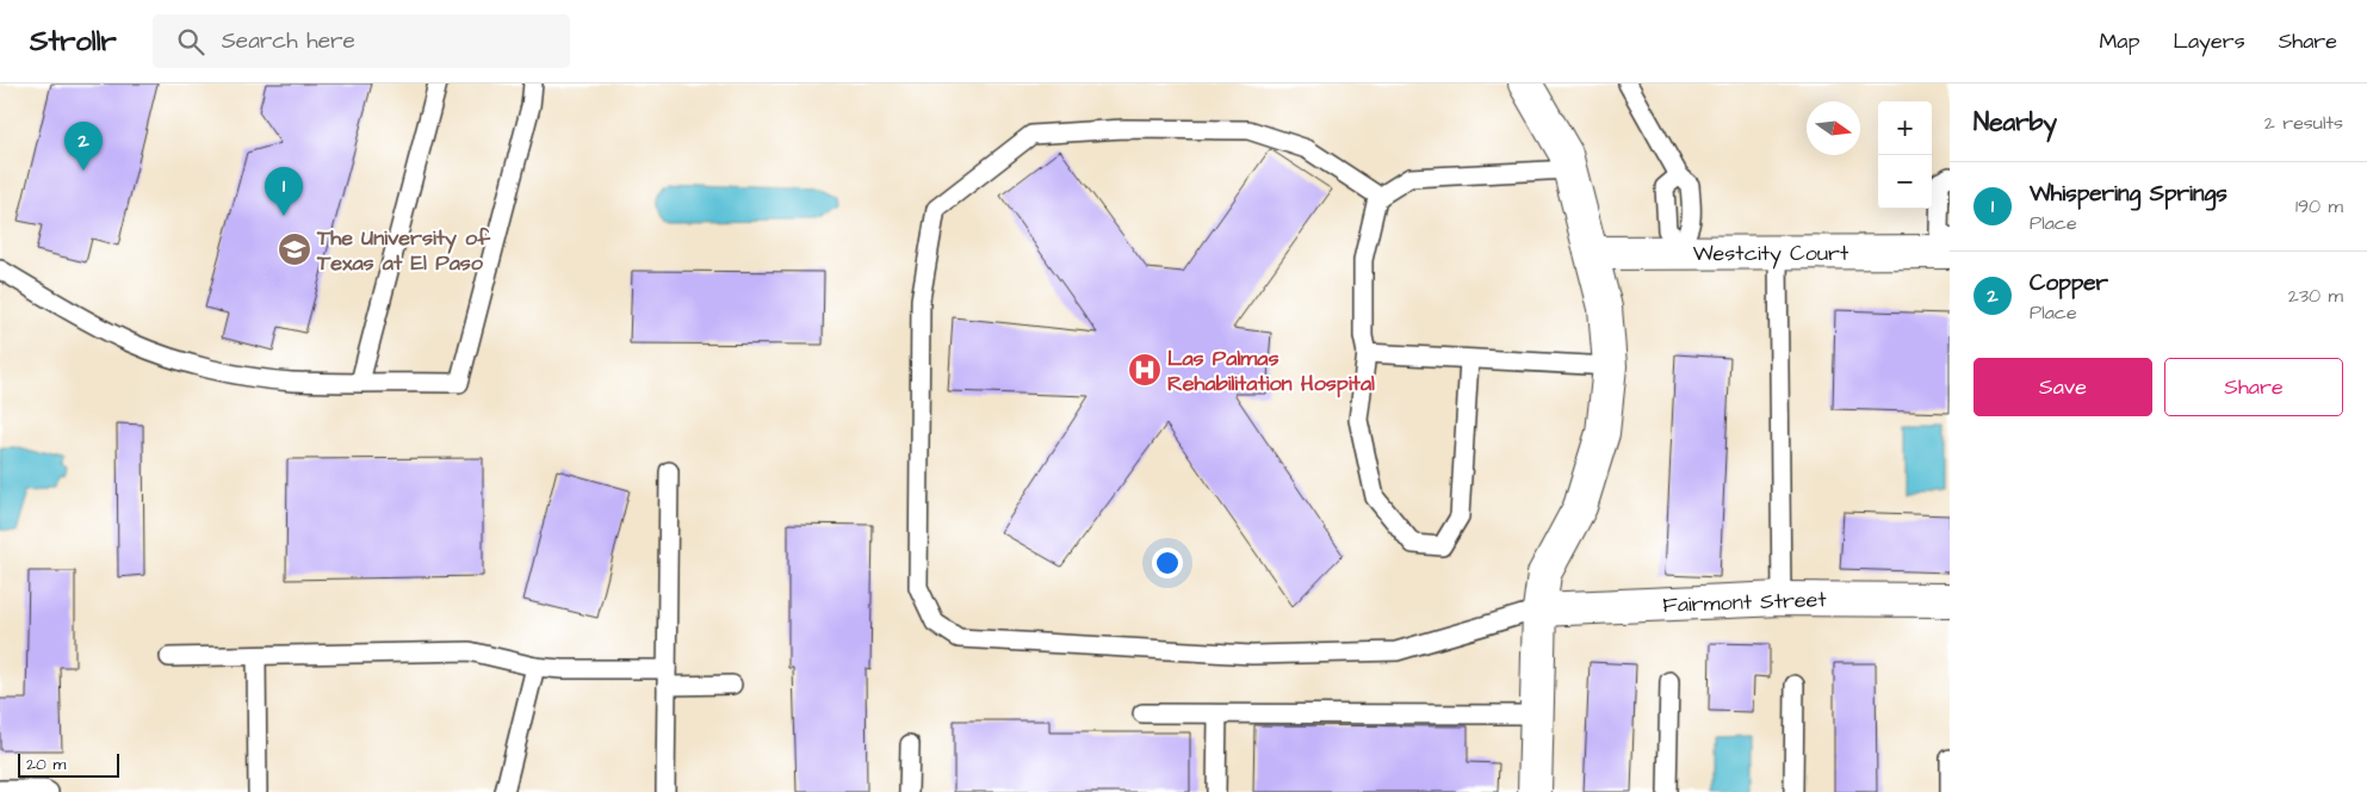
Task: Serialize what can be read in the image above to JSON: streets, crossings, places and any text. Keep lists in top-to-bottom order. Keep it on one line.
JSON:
{"streets":{"street":["Westcity Court","Fairmont Street"]},"places":{"school or university":["The University of Texas at El Paso"],"hospital":["Las Palmas Rehabilitation Hospital"]},"scale_bar":"20 m","north":"right","page":{"header":"Strollr","search":"Search here","nav":["Map","Layers","Share"],"heading":["Nearby","2 results"],"map_buttons":["+","−"],"pins":["2","1"],"list":[{"mark":"1","name":"Whispering Springs","note":"Place","value":"190 m"},{"mark":"2","name":"Copper","note":"Place","value":"230 m"}],"buttons":["Save","Share"],"scale":"20 m"}}
